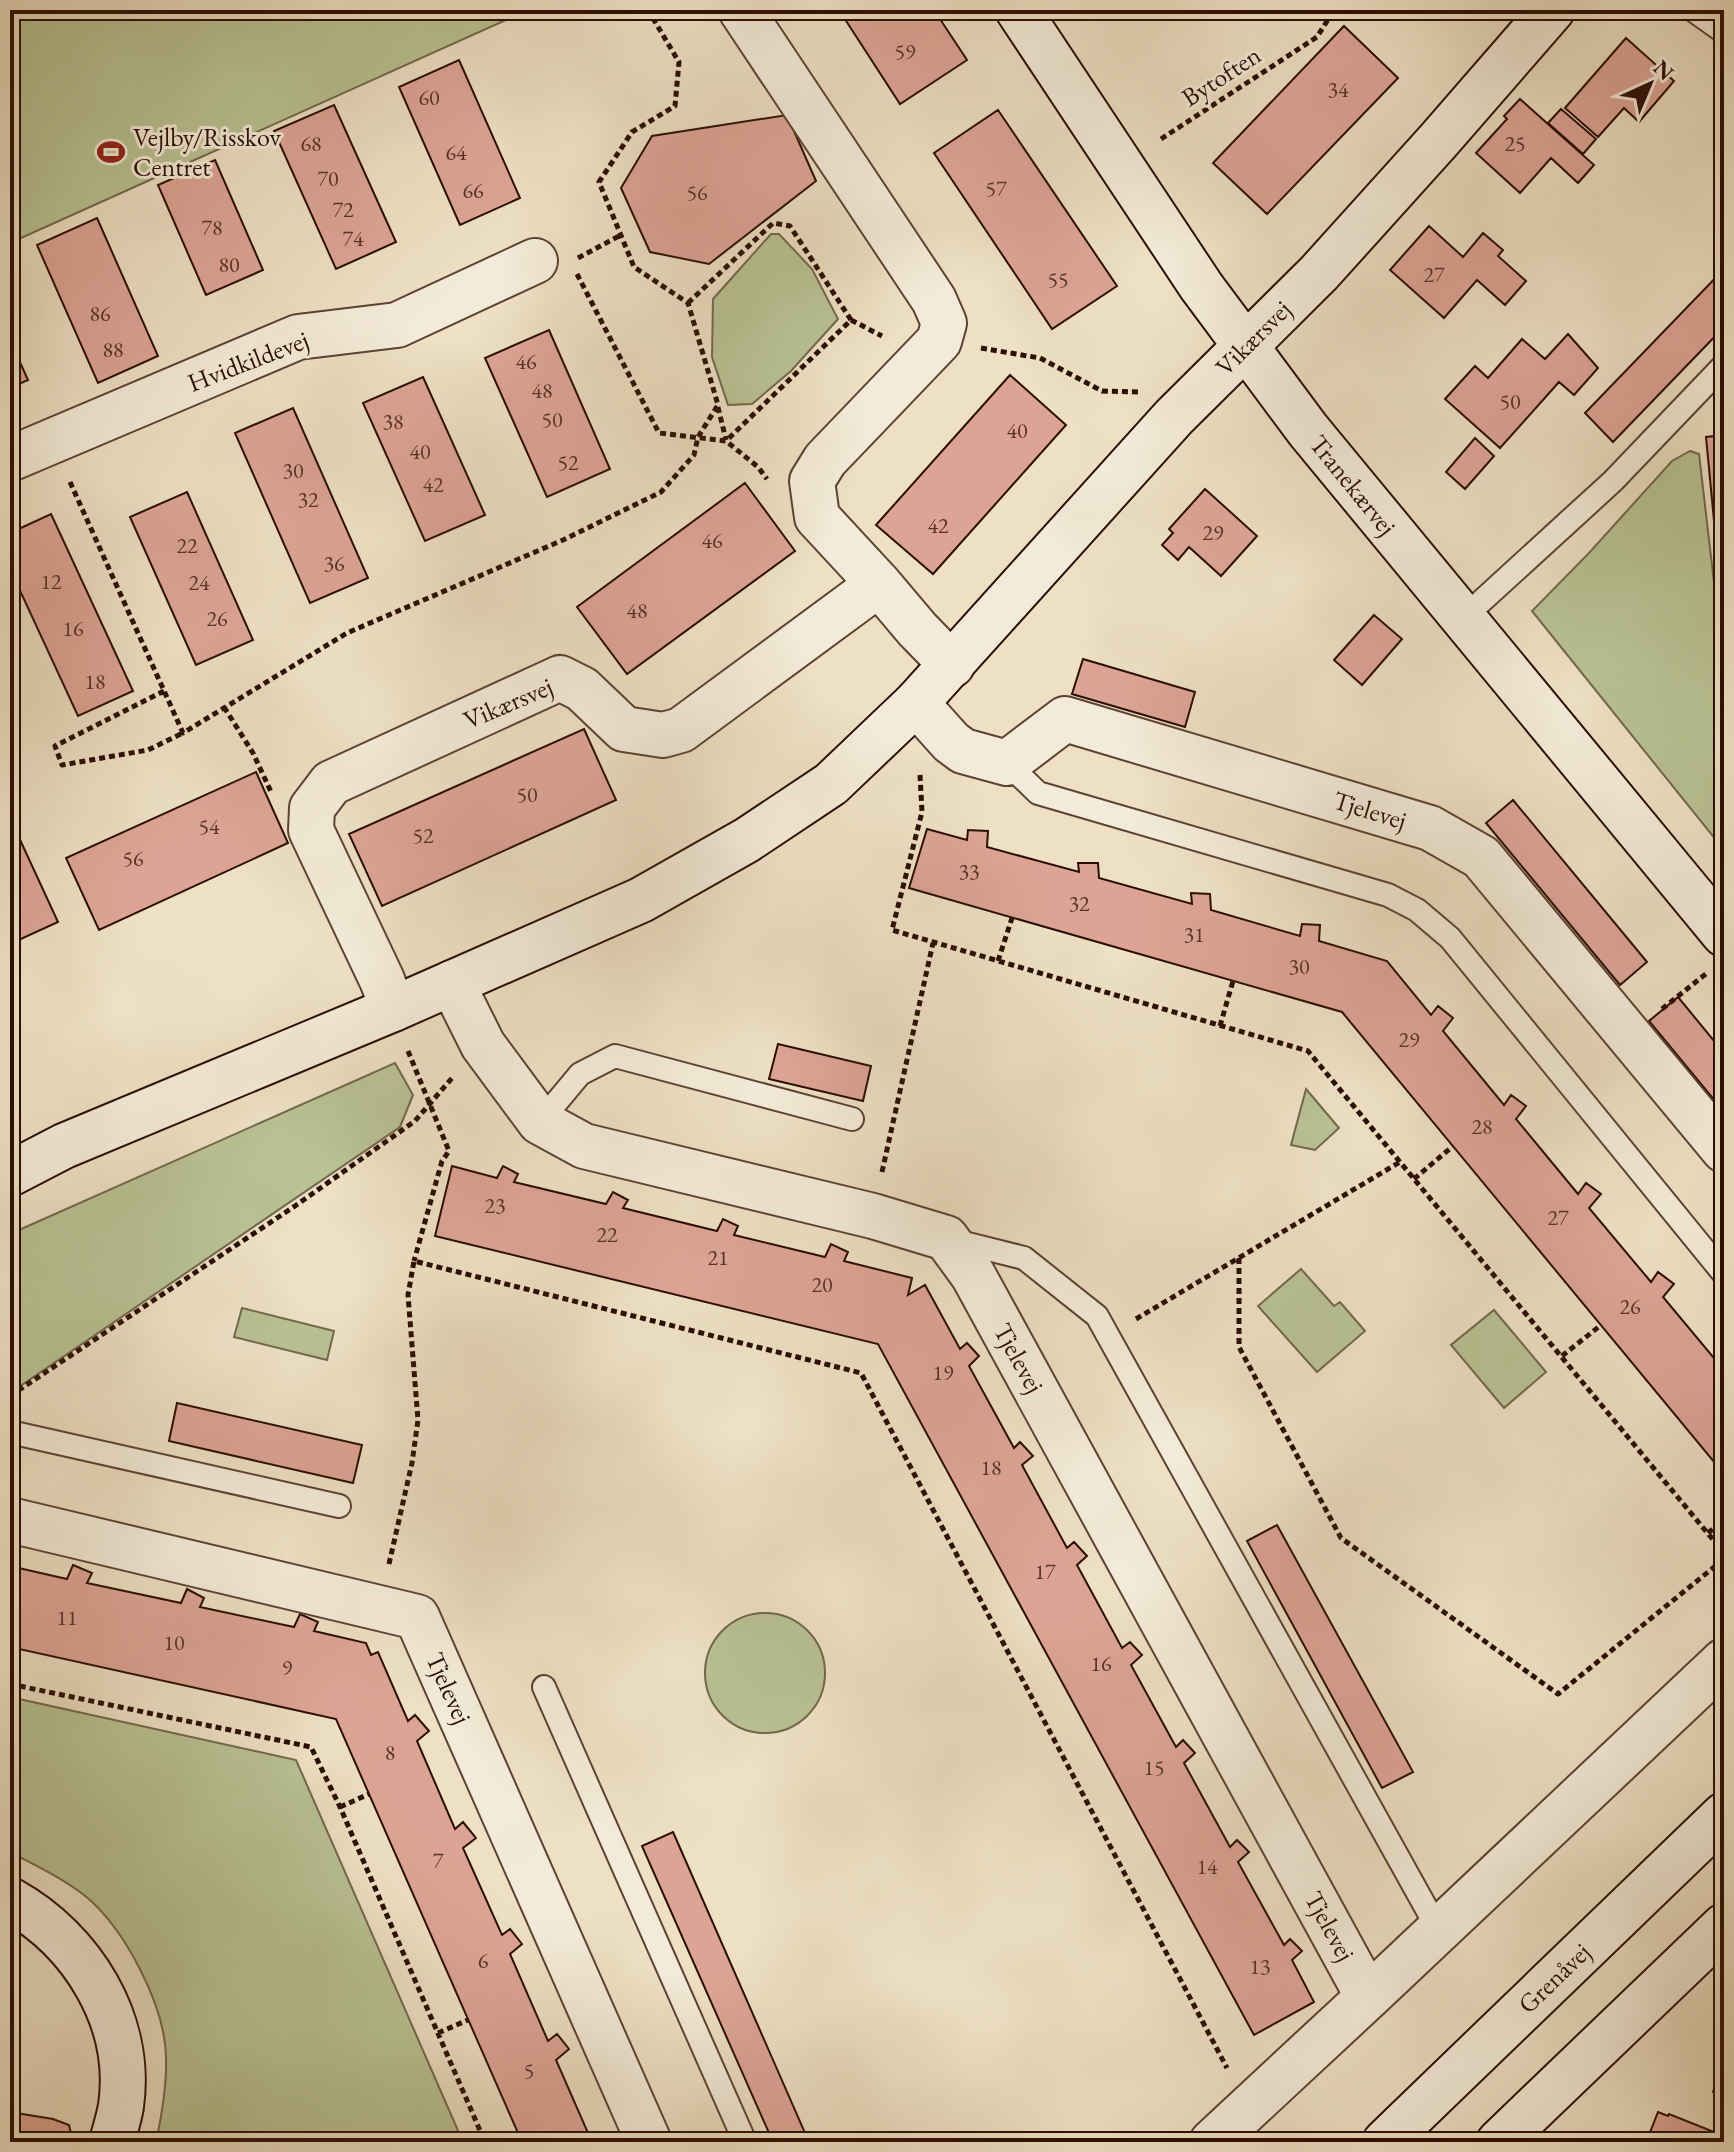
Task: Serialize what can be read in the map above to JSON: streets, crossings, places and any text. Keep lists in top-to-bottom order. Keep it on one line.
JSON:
{"streets":{"street":["Vikærsvej","Hvidkildevej","Tranekærvej","Tjelevej","Grenåvej"],"path":["Bytoften"]},"crossings":[["Vikærsvej","Tranekærvej"]],"places":{"sports":["Vejlby/Risskov Centret"]},"house_numbers":["59","34","60","68","25","64","70","57","66","56","72","78","74","80","27","55","86","88","46","48","50","50","38","40","40","52","30","42","32","42","29","46","22","36","12","24","48","26","16","18","50","54","52","56","33","32","31","30","29","28","23","27","22","21","20","26","19","18","17","11","10","16","9","8","15","7","14","6","13","5"],"north":"top right"}
